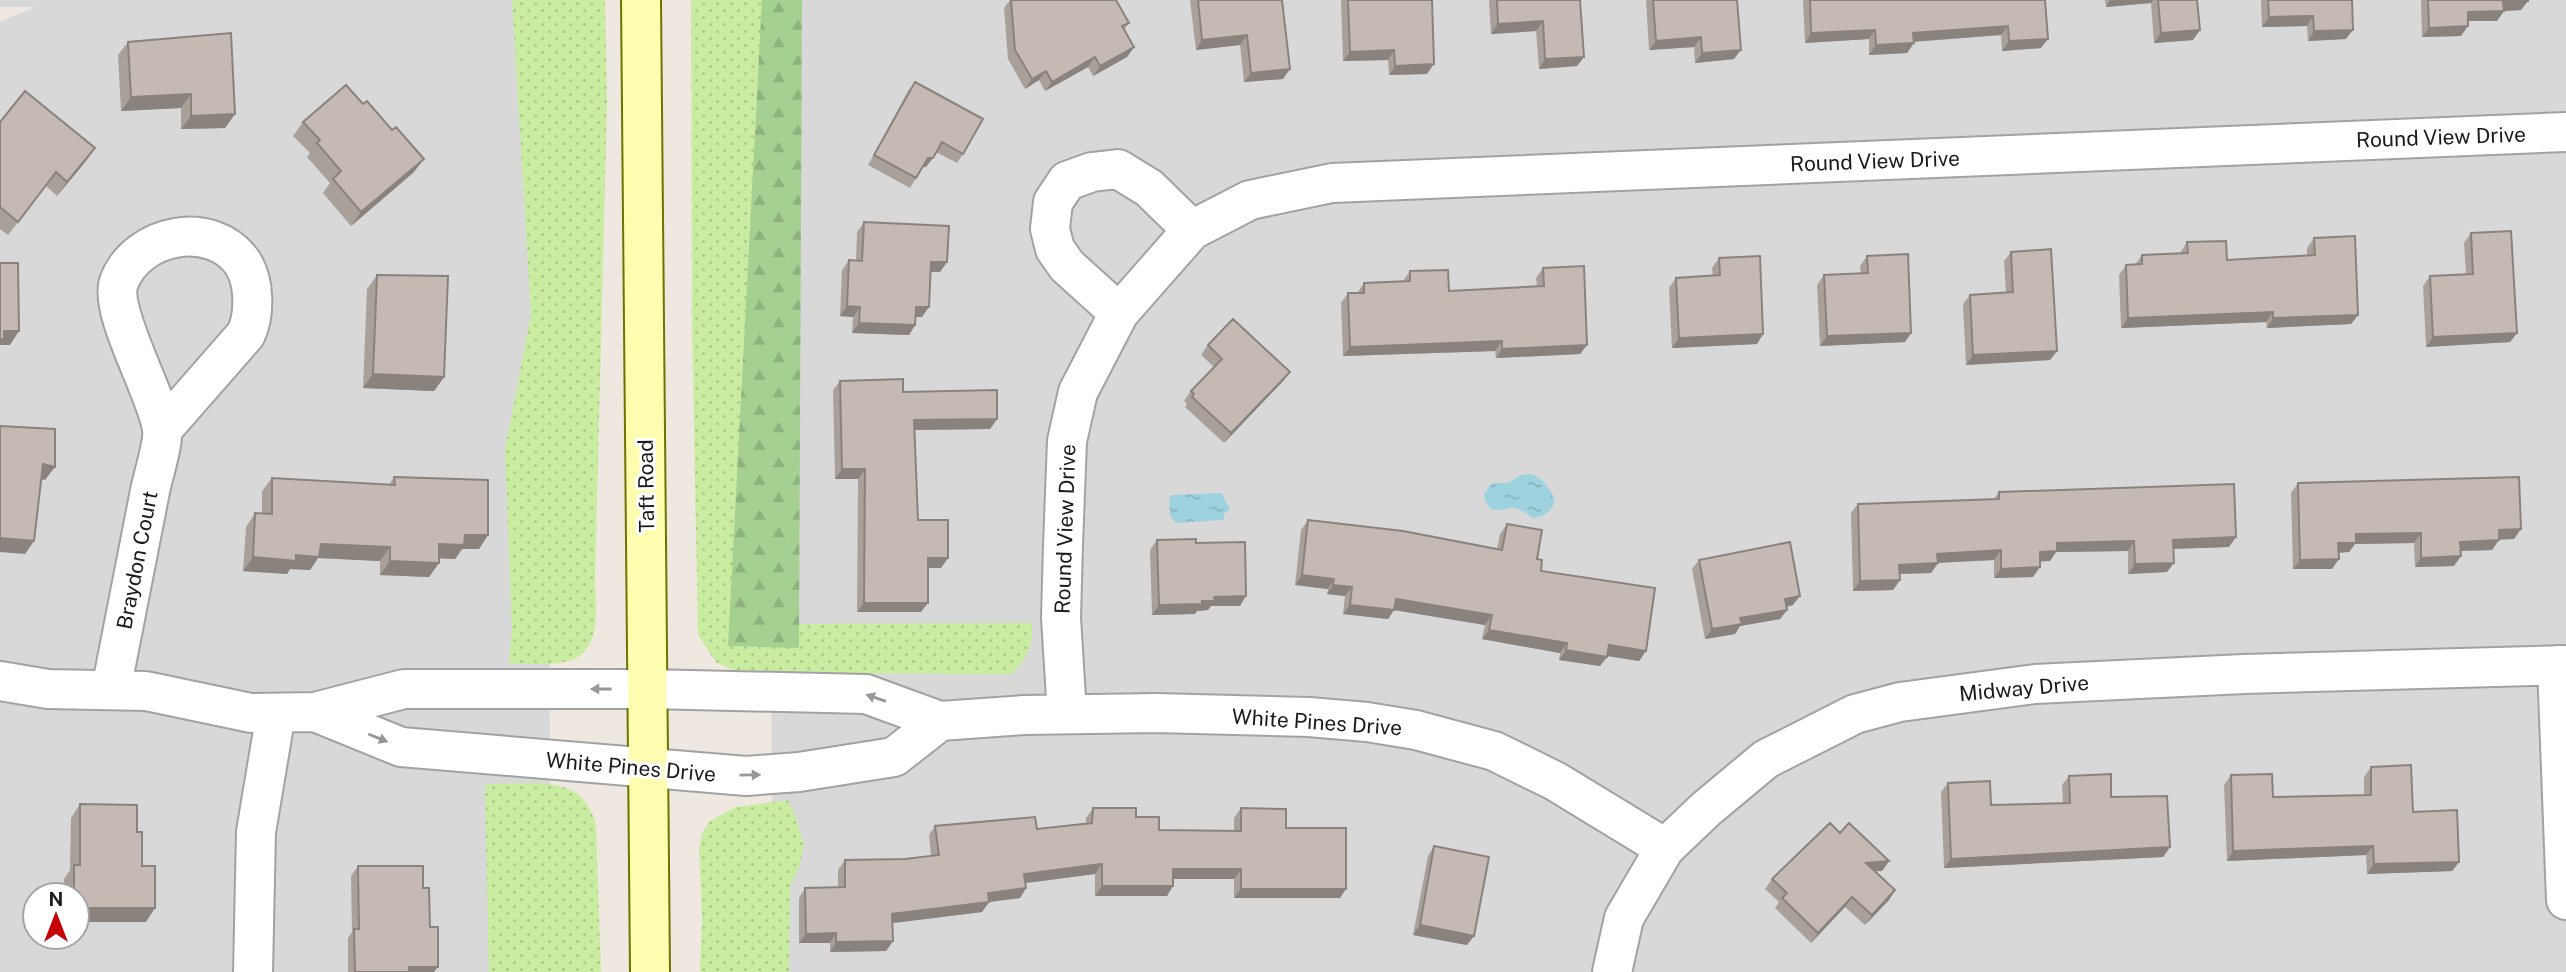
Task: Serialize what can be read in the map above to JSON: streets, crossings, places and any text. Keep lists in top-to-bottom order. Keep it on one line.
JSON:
{"streets":{"street":["Round View Drive","Taft Road","Braydon Court","Midway Drive","White Pines Drive"]},"crossings":[["Round View Drive","White Pines Drive"],["Taft Road","White Pines Drive"],["Braydon Court","White Pines Drive"],["Midway Drive","White Pines Drive"]],"north":"top"}
